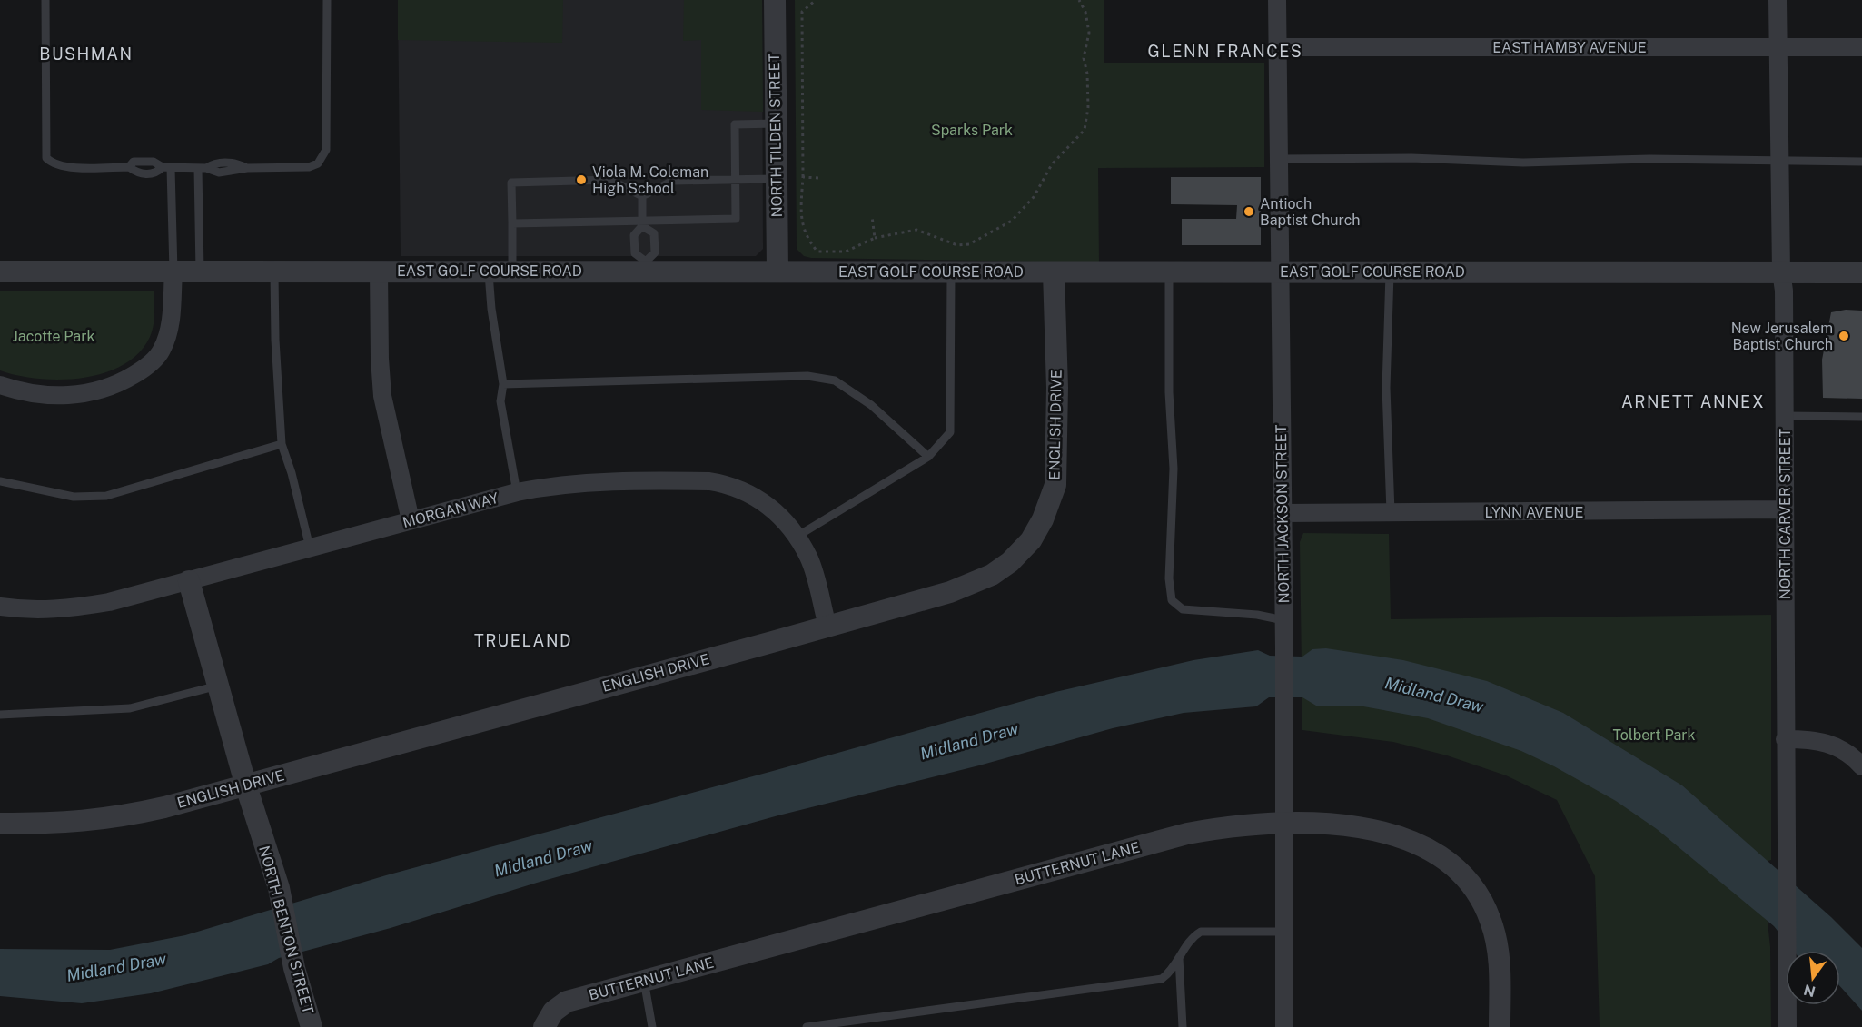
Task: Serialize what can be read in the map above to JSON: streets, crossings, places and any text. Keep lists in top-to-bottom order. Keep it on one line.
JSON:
{"streets":{"street":["EAST HAMBY AVENUE","NORTH TILDEN STREET","EAST GOLF COURSE ROAD","ENGLISH DRIVE","MORGAN WAY","LYNN AVENUE","NORTH JACKSON STREET","NORTH CARVER STREET","BUTTERNUT LANE","NORTH BENTON STREET"]},"crossings":[["EAST HAMBY AVENUE","NORTH JACKSON STREET"],["EAST HAMBY AVENUE","NORTH CARVER STREET"],["NORTH TILDEN STREET","EAST GOLF COURSE ROAD"],["EAST GOLF COURSE ROAD","ENGLISH DRIVE"],["EAST GOLF COURSE ROAD","NORTH JACKSON STREET"],["EAST GOLF COURSE ROAD","NORTH CARVER STREET"],["ENGLISH DRIVE","MORGAN WAY"],["ENGLISH DRIVE","NORTH BENTON STREET"],["MORGAN WAY","NORTH BENTON STREET"],["LYNN AVENUE","NORTH JACKSON STREET"],["LYNN AVENUE","NORTH CARVER STREET"],["NORTH JACKSON STREET","BUTTERNUT LANE"]],"districts":["GLENN FRANCES","BUSHMAN","ARNETT ANNEX","TRUELAND"],"water":["Midland Draw"],"parks":["Sparks Park","Jacotte Park","Tolbert Park"],"places":["Viola M. Coleman High School","Antioch Baptist Church","New Jerusalem Baptist Church"],"north":"bottom"}
